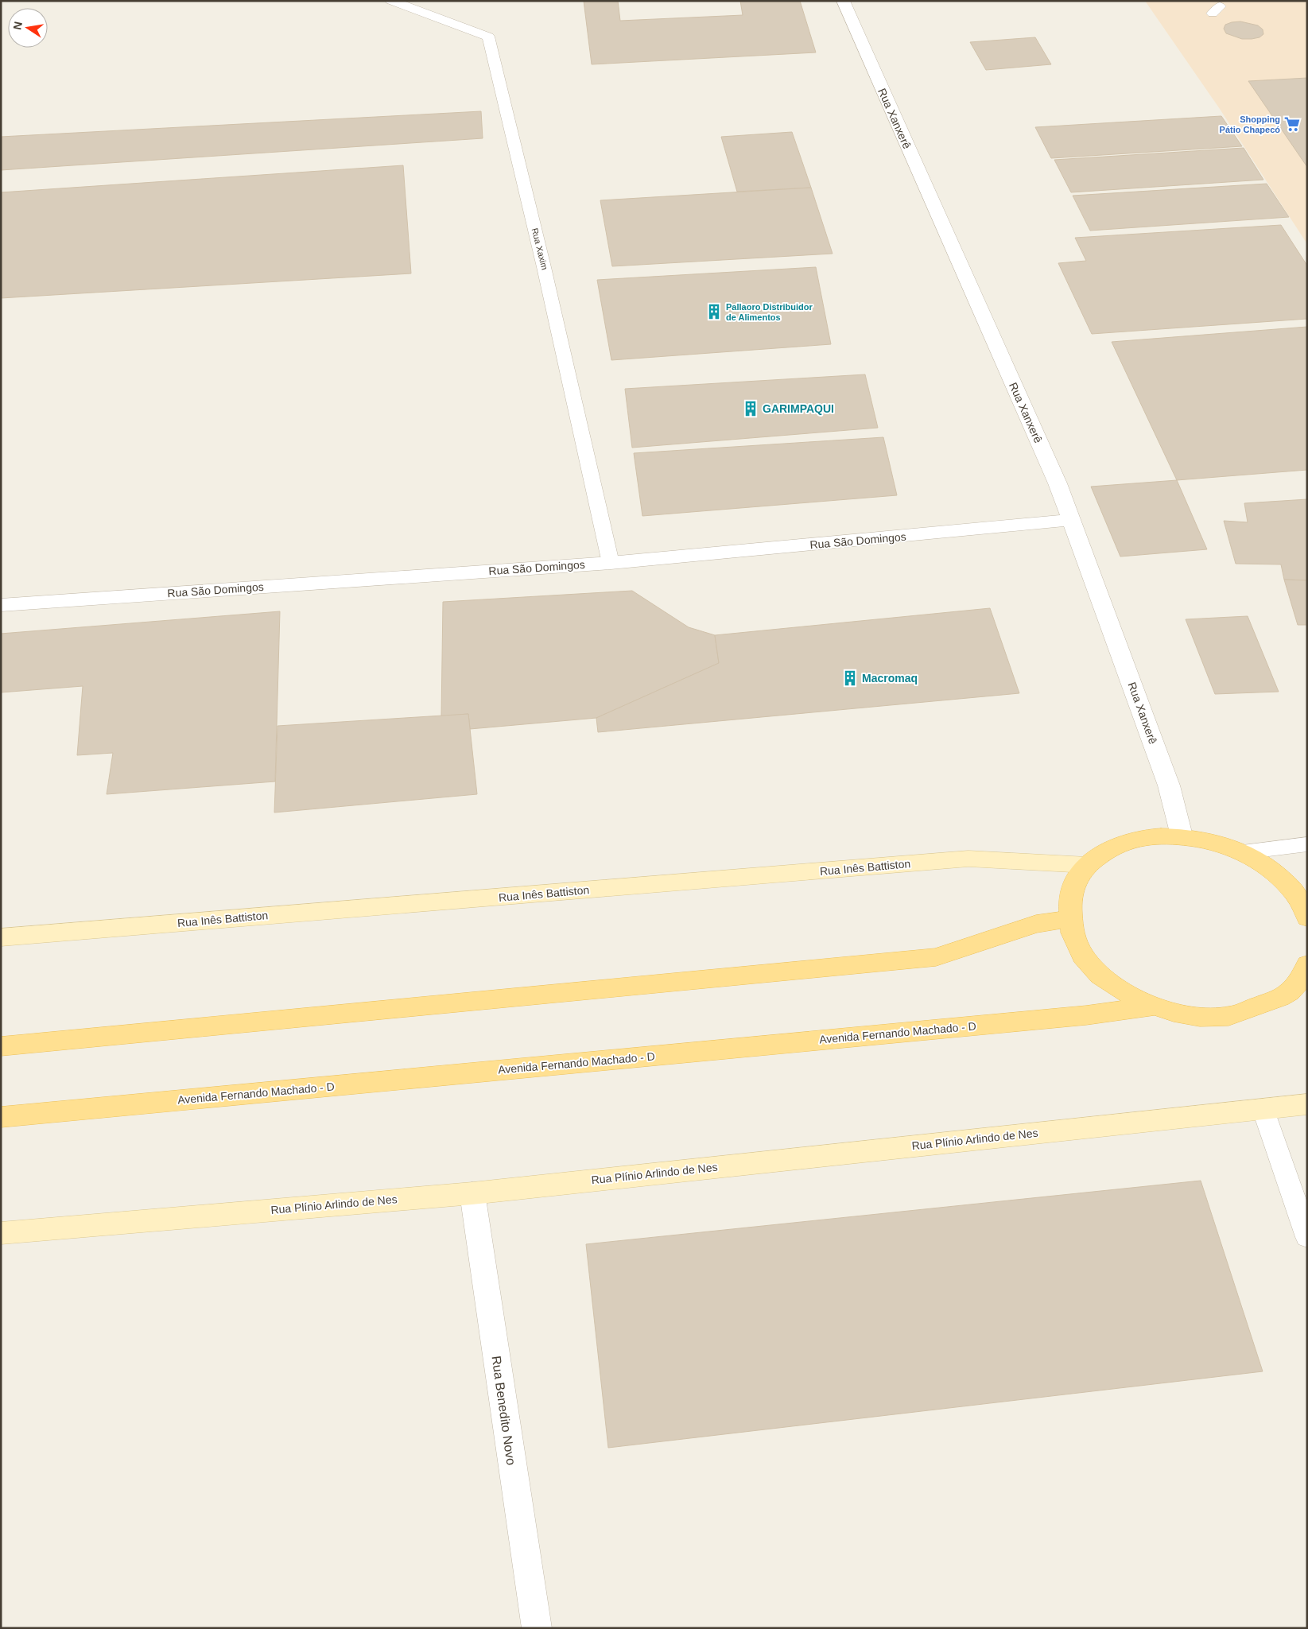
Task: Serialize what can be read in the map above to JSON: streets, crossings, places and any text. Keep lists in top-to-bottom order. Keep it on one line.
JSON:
{"streets":{"main road":["Rua Inês Battiston","Avenida Fernando Machado - D","Rua Plínio Arlindo de Nes"],"street":["Rua Xanxerê","Rua São Domingos","Rua Benedito Novo"],"lane":["Rua Xaxim"]},"crossings":[["Rua Xanxerê","Rua São Domingos"],["Rua Xaxim","Rua São Domingos"],["Rua Plínio Arlindo de Nes","Rua Benedito Novo"]],"places":{"supermarket":["Shopping Pátio Chapecó"],"building":["Pallaoro Distribuidor de Alimentos","GARIMPAQUI","Macromaq"]},"north":"left"}
